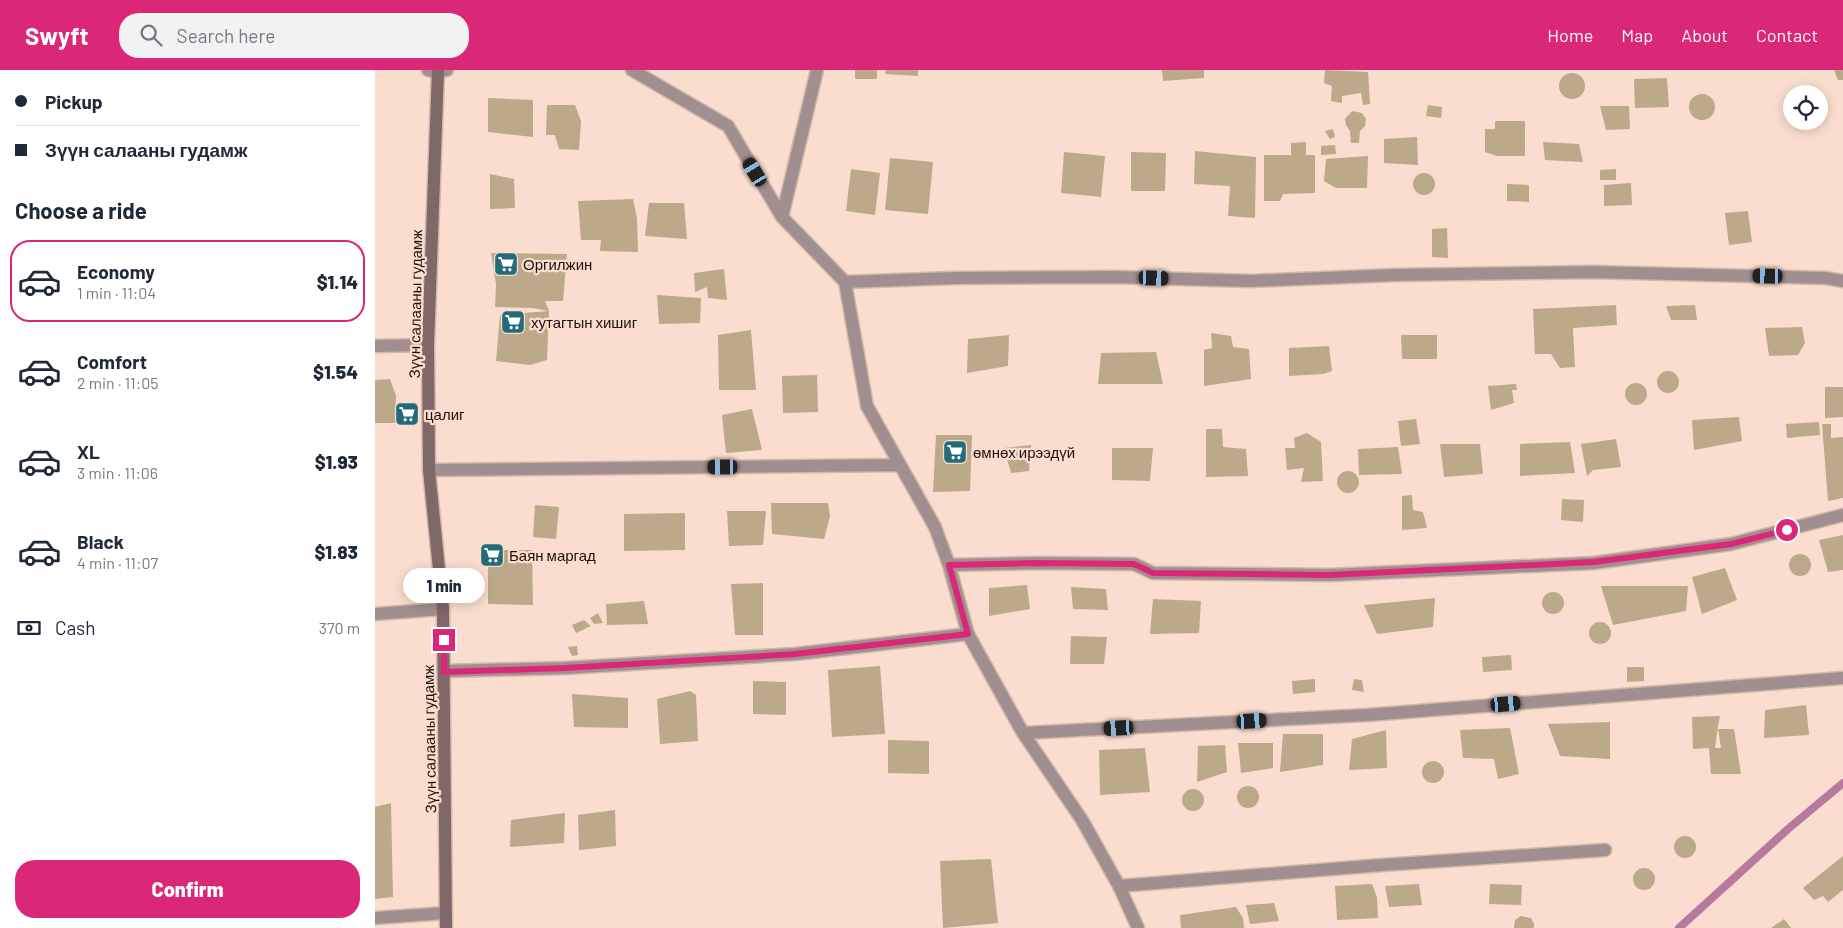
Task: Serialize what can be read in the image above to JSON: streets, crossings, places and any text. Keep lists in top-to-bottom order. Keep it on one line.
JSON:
{"streets":{"main road":["Зүүн салааны гудамж"]},"places":{"supermarket":["Оргилжин","хутагтын хишиг","цалиг","өмнөх ирээдүй","Баян маргад"]},"page":{"header":"Swyft","search":"Search here","nav":["Home","Map","About","Contact"],"banner":["Pickup","Зүүн салааны гудамж"],"heading":"Choose a ride","list":[{"name":"Economy","note":"1 min · 11:04","value":"$1.14"},{"name":"Comfort","note":"2 min · 11:05","value":"$1.54"},{"name":"XL","note":"3 min · 11:06","value":"$1.93"},{"name":"Black","note":"4 min · 11:07","value":"$1.83"}],"bubble":"1 min","pay":["Cash","370 m"],"buttons":"Confirm"}}
